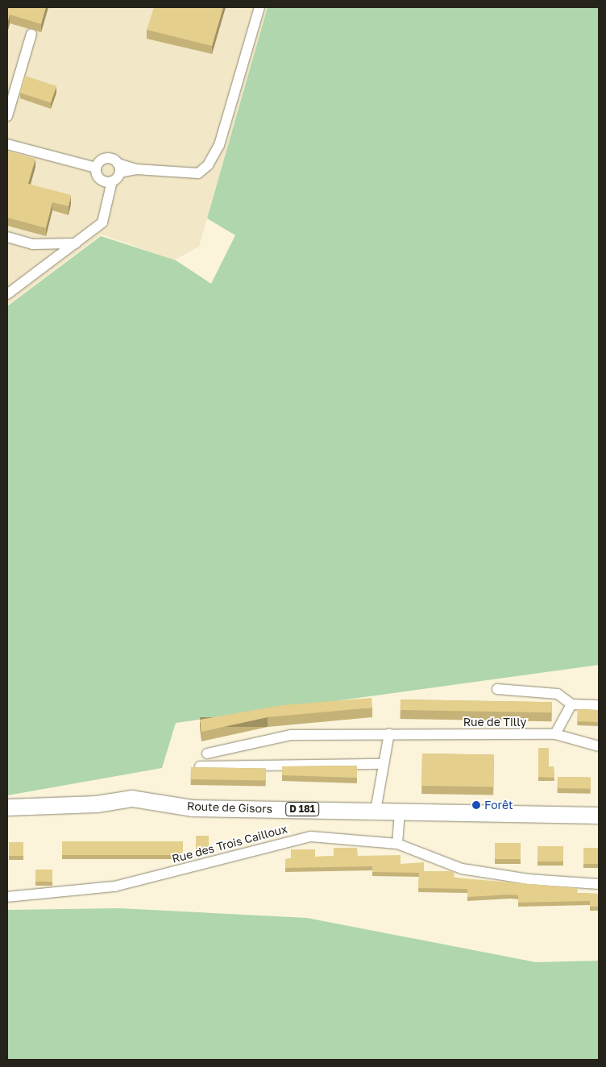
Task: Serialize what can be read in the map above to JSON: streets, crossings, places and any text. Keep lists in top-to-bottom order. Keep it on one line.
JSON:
{"streets":{"main road":["Route de Gisors","D 181"],"street":["Rue de Tilly","Rue des Trois Cailloux"]},"places":["Forêt"]}
